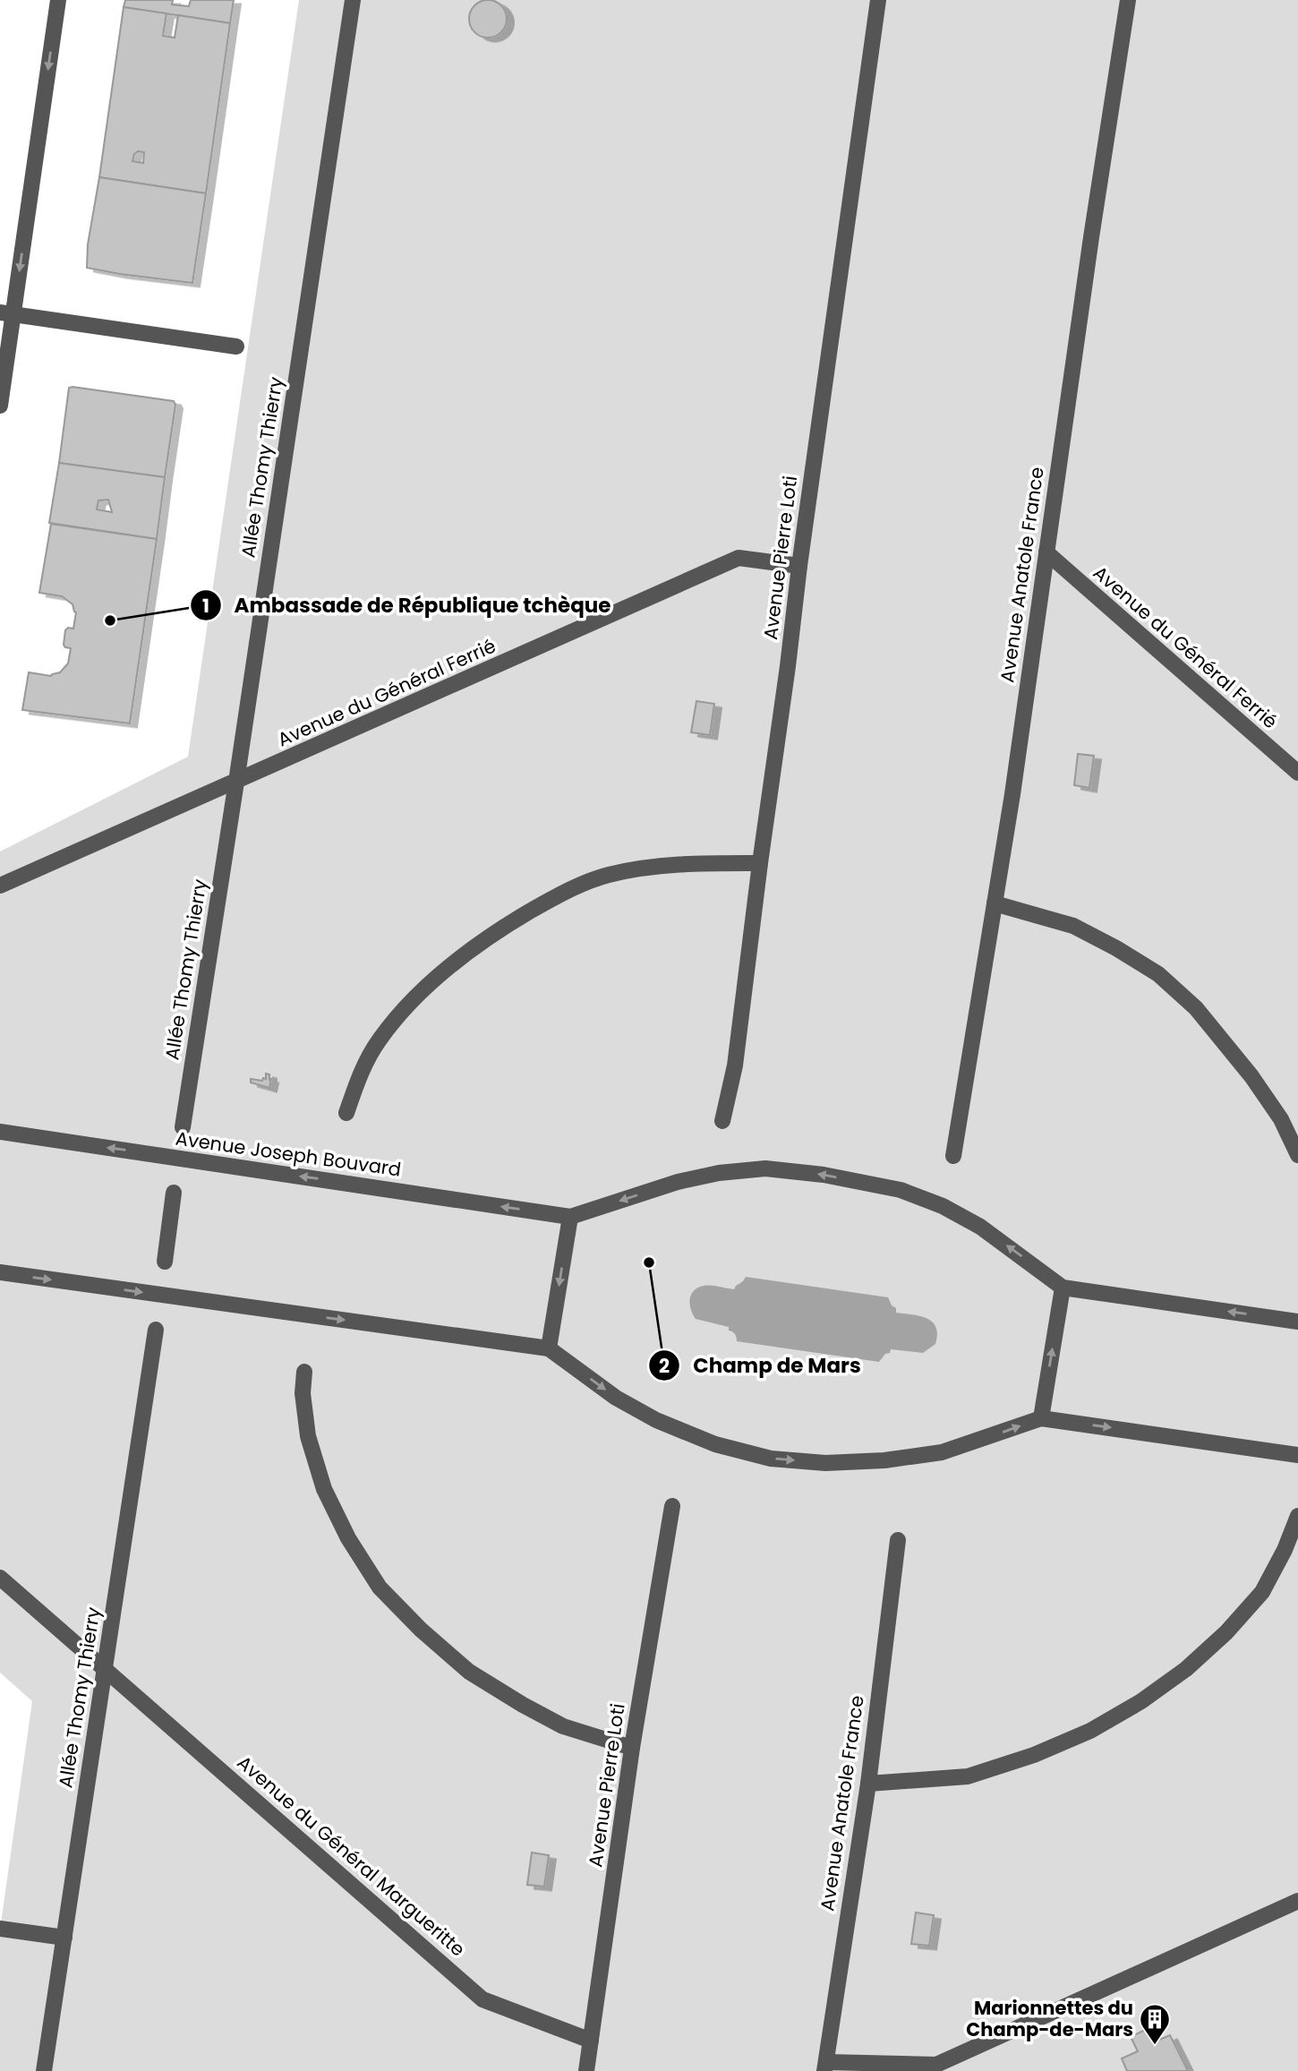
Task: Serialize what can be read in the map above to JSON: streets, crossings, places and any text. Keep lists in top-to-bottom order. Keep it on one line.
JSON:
{"streets":{"street":["Allée Thomy Thierry","Avenue Pierre Loti","Avenue Anatole France","Avenue du Général Ferrié","Avenue Joseph Bouvard","Avenue du Général Margueritte"]},"crossings":[["Allée Thomy Thierry","Avenue du Général Ferrié"],["Allée Thomy Thierry","Avenue du Général Margueritte"],["Avenue Pierre Loti","Avenue du Général Ferrié"],["Avenue Pierre Loti","Avenue du Général Margueritte"],["Avenue Anatole France","Avenue du Général Ferrié"]],"places":{"other":["Ambassade de République tchèque","Champ de Mars"],"building":["Marionnettes du Champ-de-Mars"]}}
